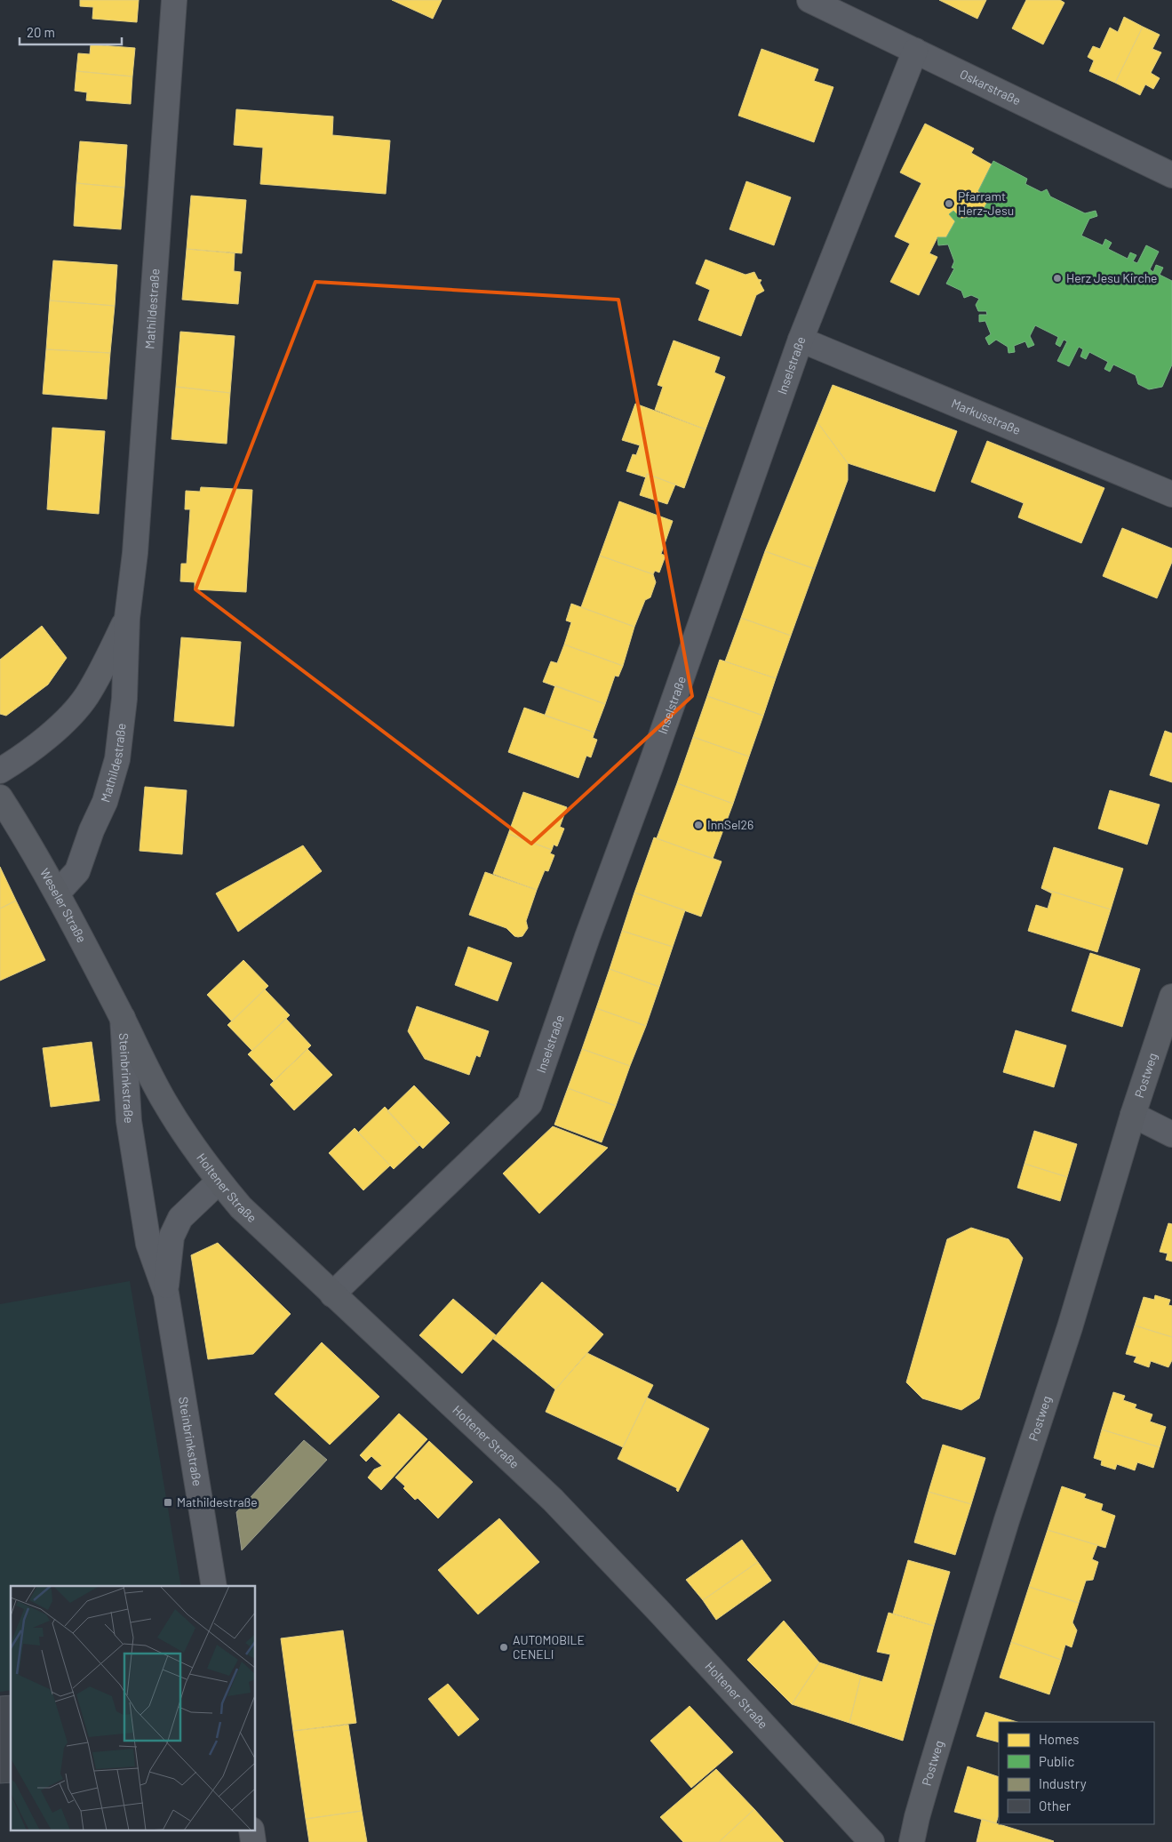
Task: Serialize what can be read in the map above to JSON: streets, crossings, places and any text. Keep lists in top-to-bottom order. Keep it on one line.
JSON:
{"streets":{"main road":["Weseler Straße","Postweg","Holtener Straße"],"street":["Oskarstraße","Mathildestraße","Inselstraße","Markusstraße","Steinbrinkstraße"]},"crossings":[["Oskarstraße","Inselstraße"],["Mathildestraße","Weseler Straße"],["Inselstraße","Markusstraße"],["Inselstraße","Holtener Straße"],["Weseler Straße","Steinbrinkstraße"],["Weseler Straße","Holtener Straße"],["Steinbrinkstraße","Holtener Straße"]],"places":{"other":["Pfarramt Herz-Jesu","Herz Jesu Kirche","InnSel26","AUTOMOBILE CENELI"],"transit":["Mathildestraße"]},"legend":["Homes","Public","Industry","Other"],"scale_bar":"20 m"}
